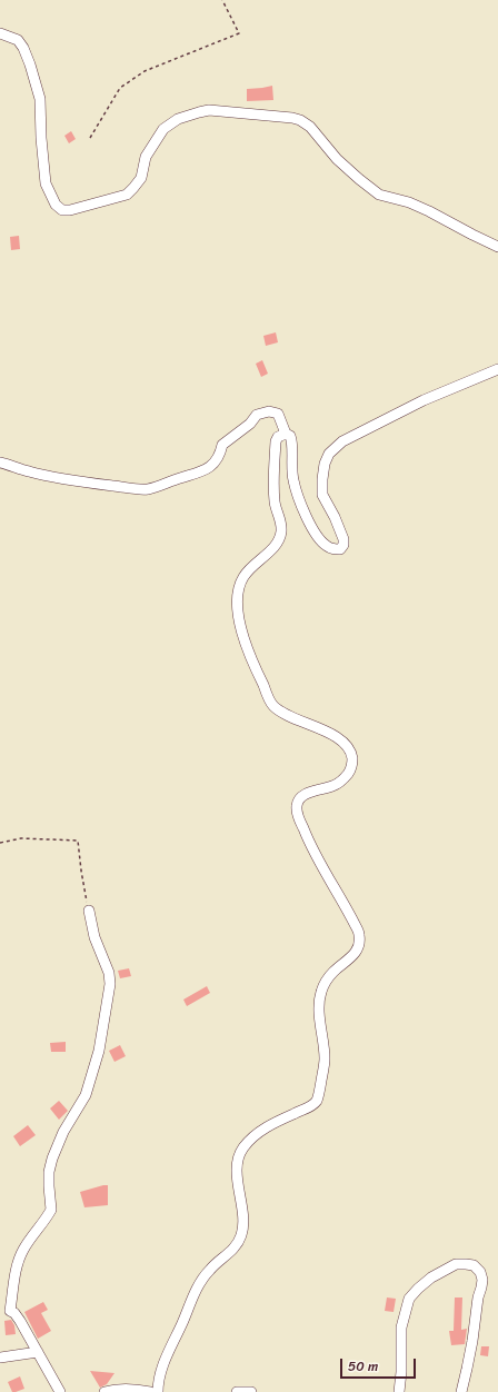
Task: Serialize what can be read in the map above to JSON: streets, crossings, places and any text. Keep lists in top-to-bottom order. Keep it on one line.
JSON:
{"scale_bar":"50 m"}
